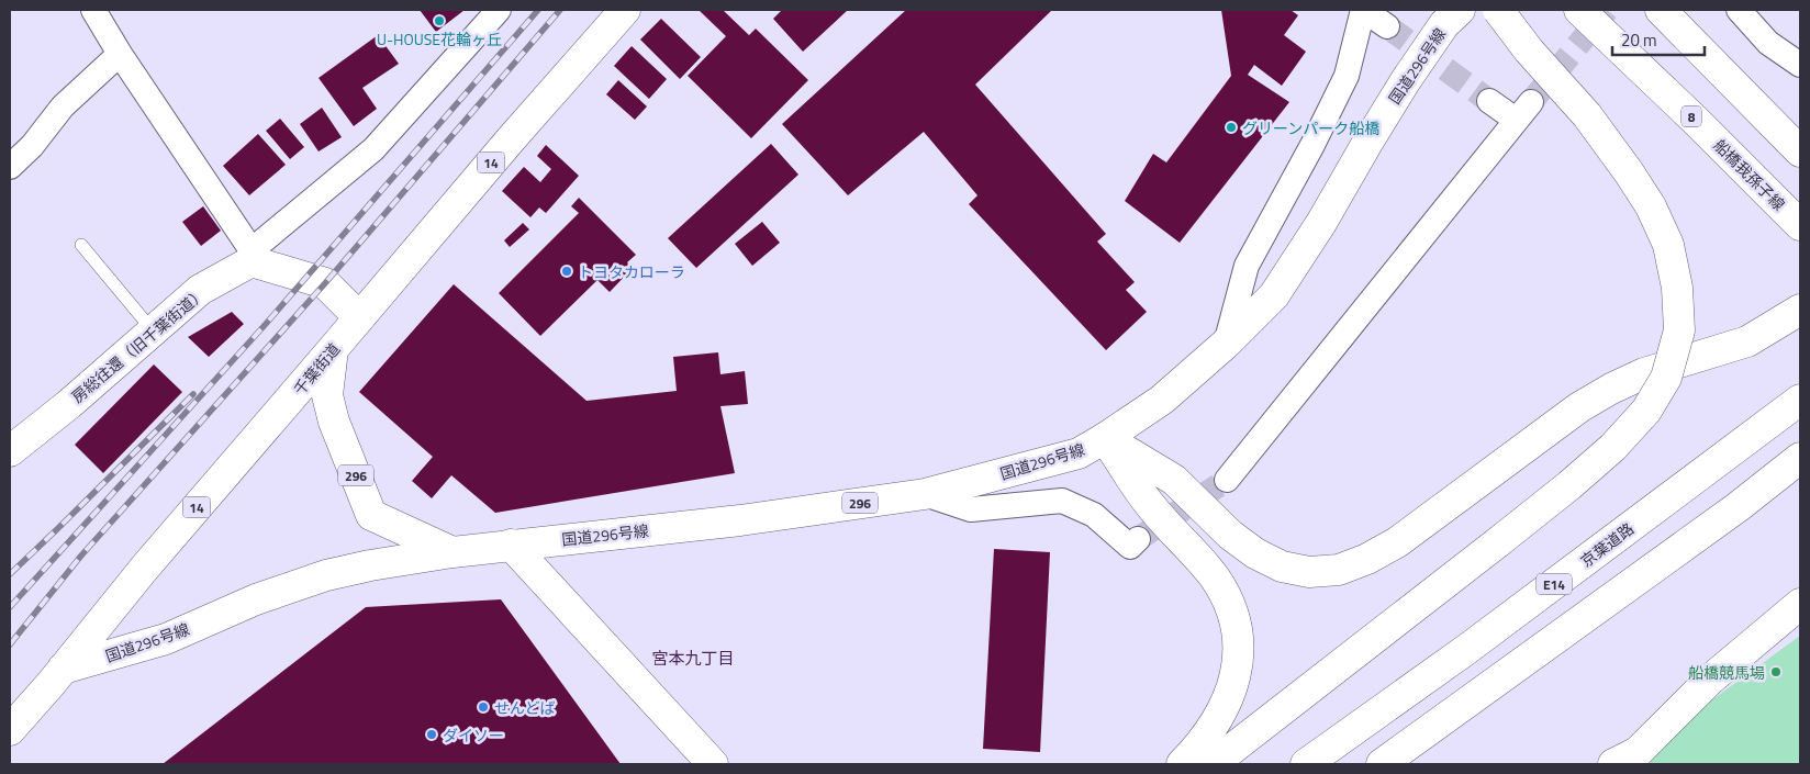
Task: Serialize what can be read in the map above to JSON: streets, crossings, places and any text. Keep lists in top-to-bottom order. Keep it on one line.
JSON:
{"streets":{"main road":["国道296号線","8","14","船橋我孫子線","房総往還（旧千葉街道）","千葉街道","296","京葉道路","E14"]},"crossings":[["国道296号線","千葉街道"],["国道296号線","296"],["千葉街道","296"]],"districts":["宮本九丁目"],"places":["U-HOUSE花輪ヶ丘","グリーンパーク船橋","トヨタカローラ","船橋競馬場","せんどば","ダイソー"],"scale_bar":"20 m"}
